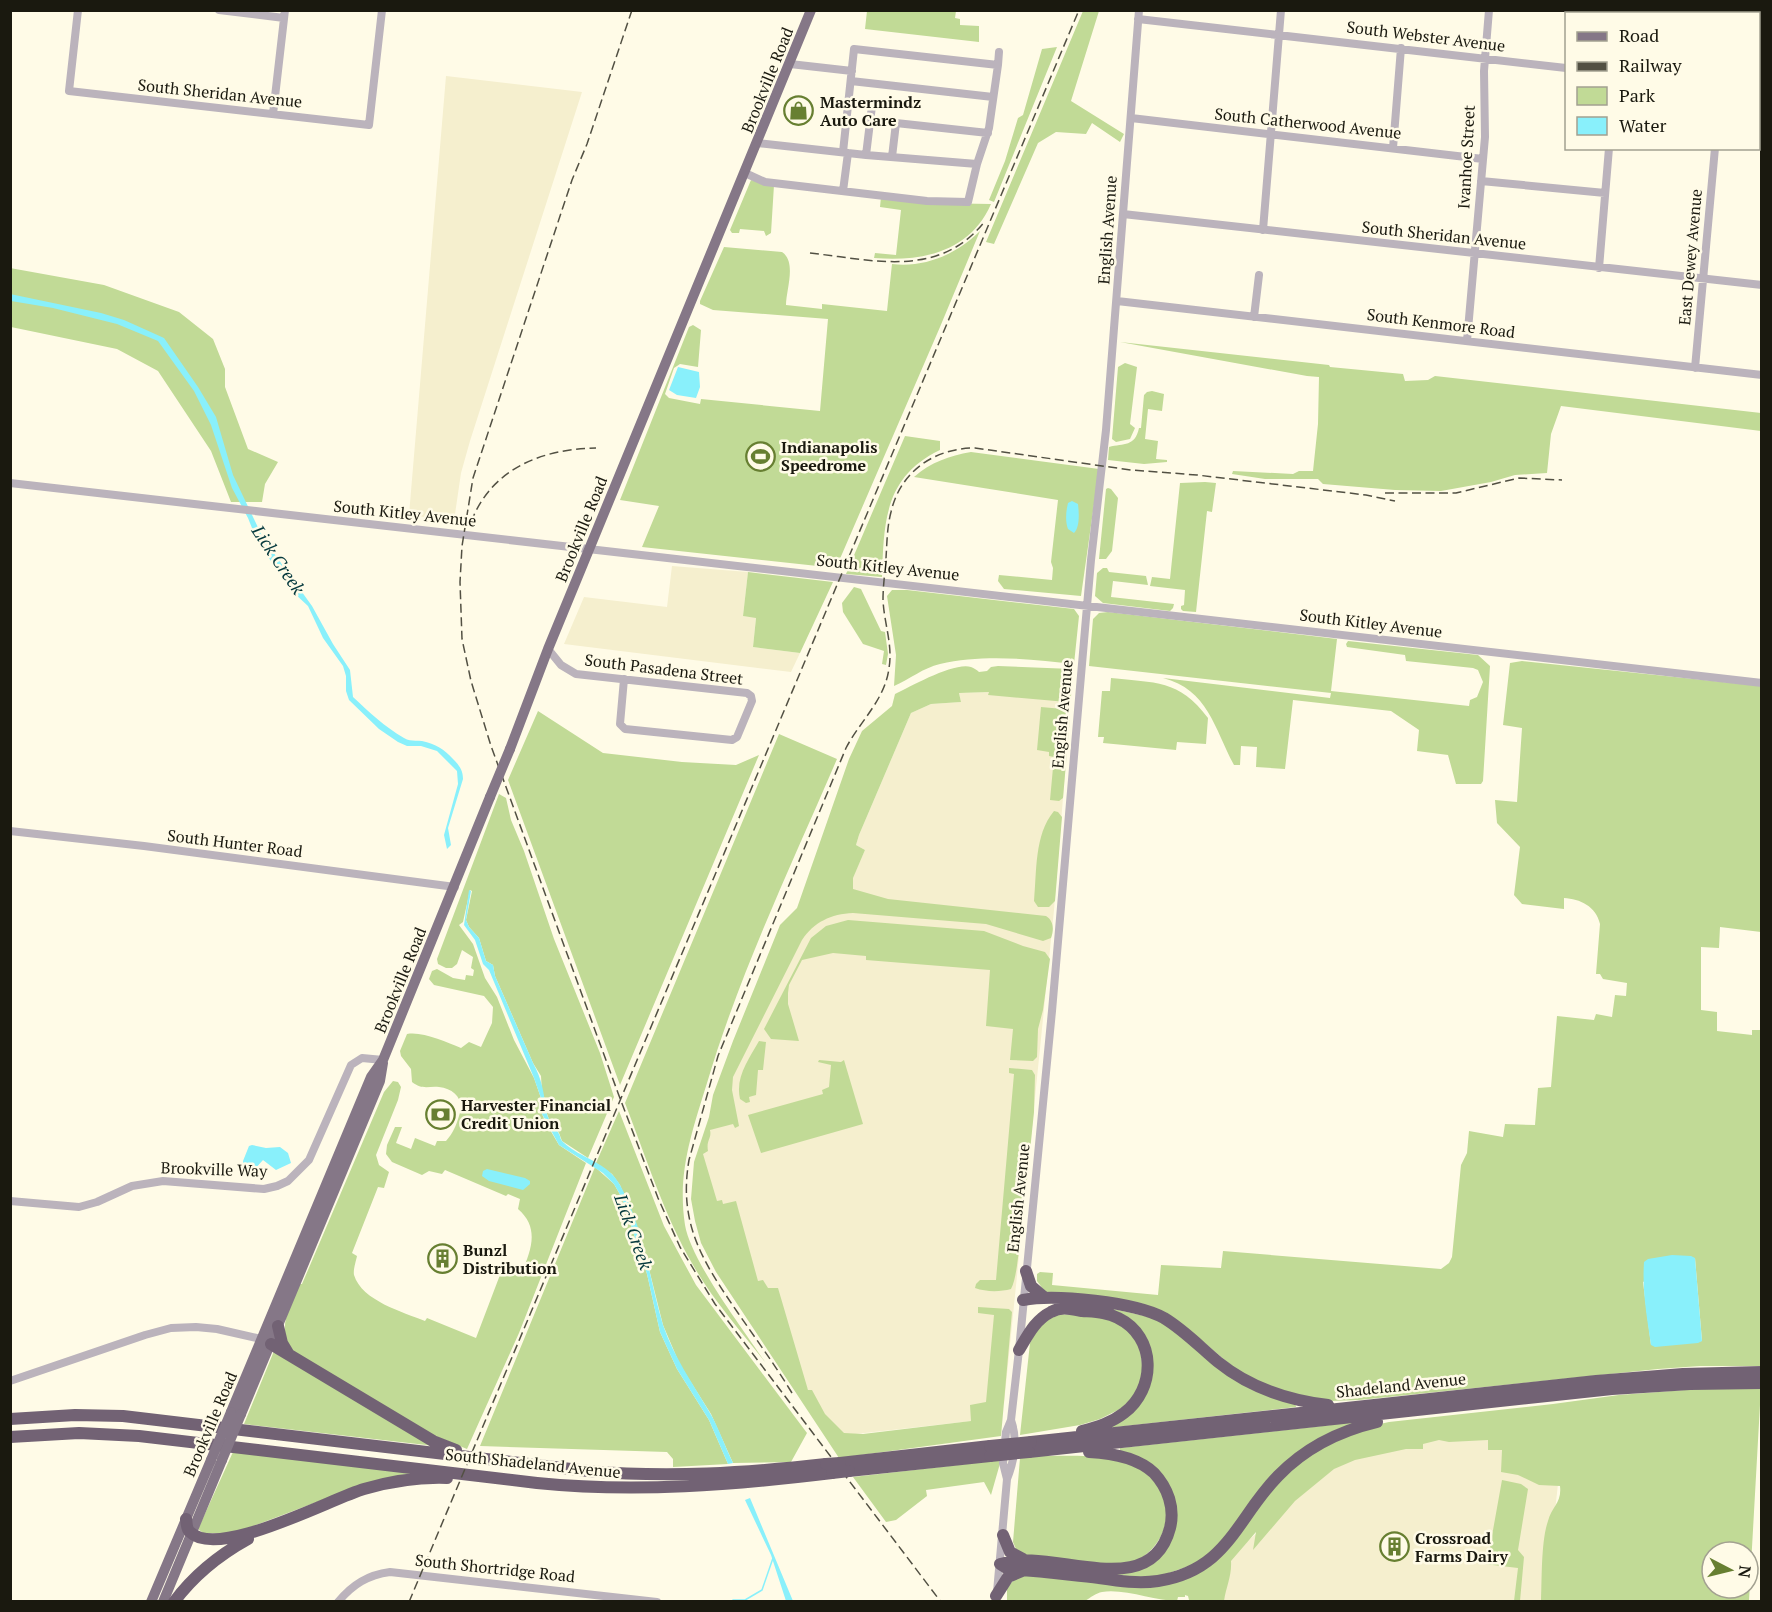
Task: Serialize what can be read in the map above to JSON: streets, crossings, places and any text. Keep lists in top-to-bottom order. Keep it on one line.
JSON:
{"streets":{"highway":["Shadeland Avenue","South Shadeland Avenue"],"main road":["Brookville Road"],"street":["South Webster Avenue","South Sheridan Avenue","South Catherwood Avenue","Ivanhoe Street","English Avenue","East Dewey Avenue","South Kenmore Road","South Kitley Avenue","South Pasadena Street","South Hunter Road","Brookville Way","South Shortridge Road"]},"crossings":[["South Webster Avenue","Ivanhoe Street"],["South Webster Avenue","English Avenue"],["Brookville Road","South Kitley Avenue"],["Brookville Road","South Pasadena Street"],["Brookville Road","South Hunter Road"],["Brookville Road","Brookville Way"],["South Sheridan Avenue","Ivanhoe Street"],["South Sheridan Avenue","English Avenue"],["South Sheridan Avenue","East Dewey Avenue"],["South Catherwood Avenue","Ivanhoe Street"],["South Catherwood Avenue","English Avenue"],["Ivanhoe Street","South Kenmore Road"],["English Avenue","South Kenmore Road"],["English Avenue","South Kitley Avenue"],["East Dewey Avenue","South Kenmore Road"],["Shadeland Avenue","South Shadeland Avenue"]],"water":["Lick Creek"],"places":{"shop":["Mastermindz Auto Care"],"sports":["Indianapolis Speedrome"],"bank":["Harvester Financial Credit Union"],"building":["Bunzl Distribution","Crossroad Farms Dairy"]},"legend":["Road","Railway","Park","Water"],"north":"right"}
